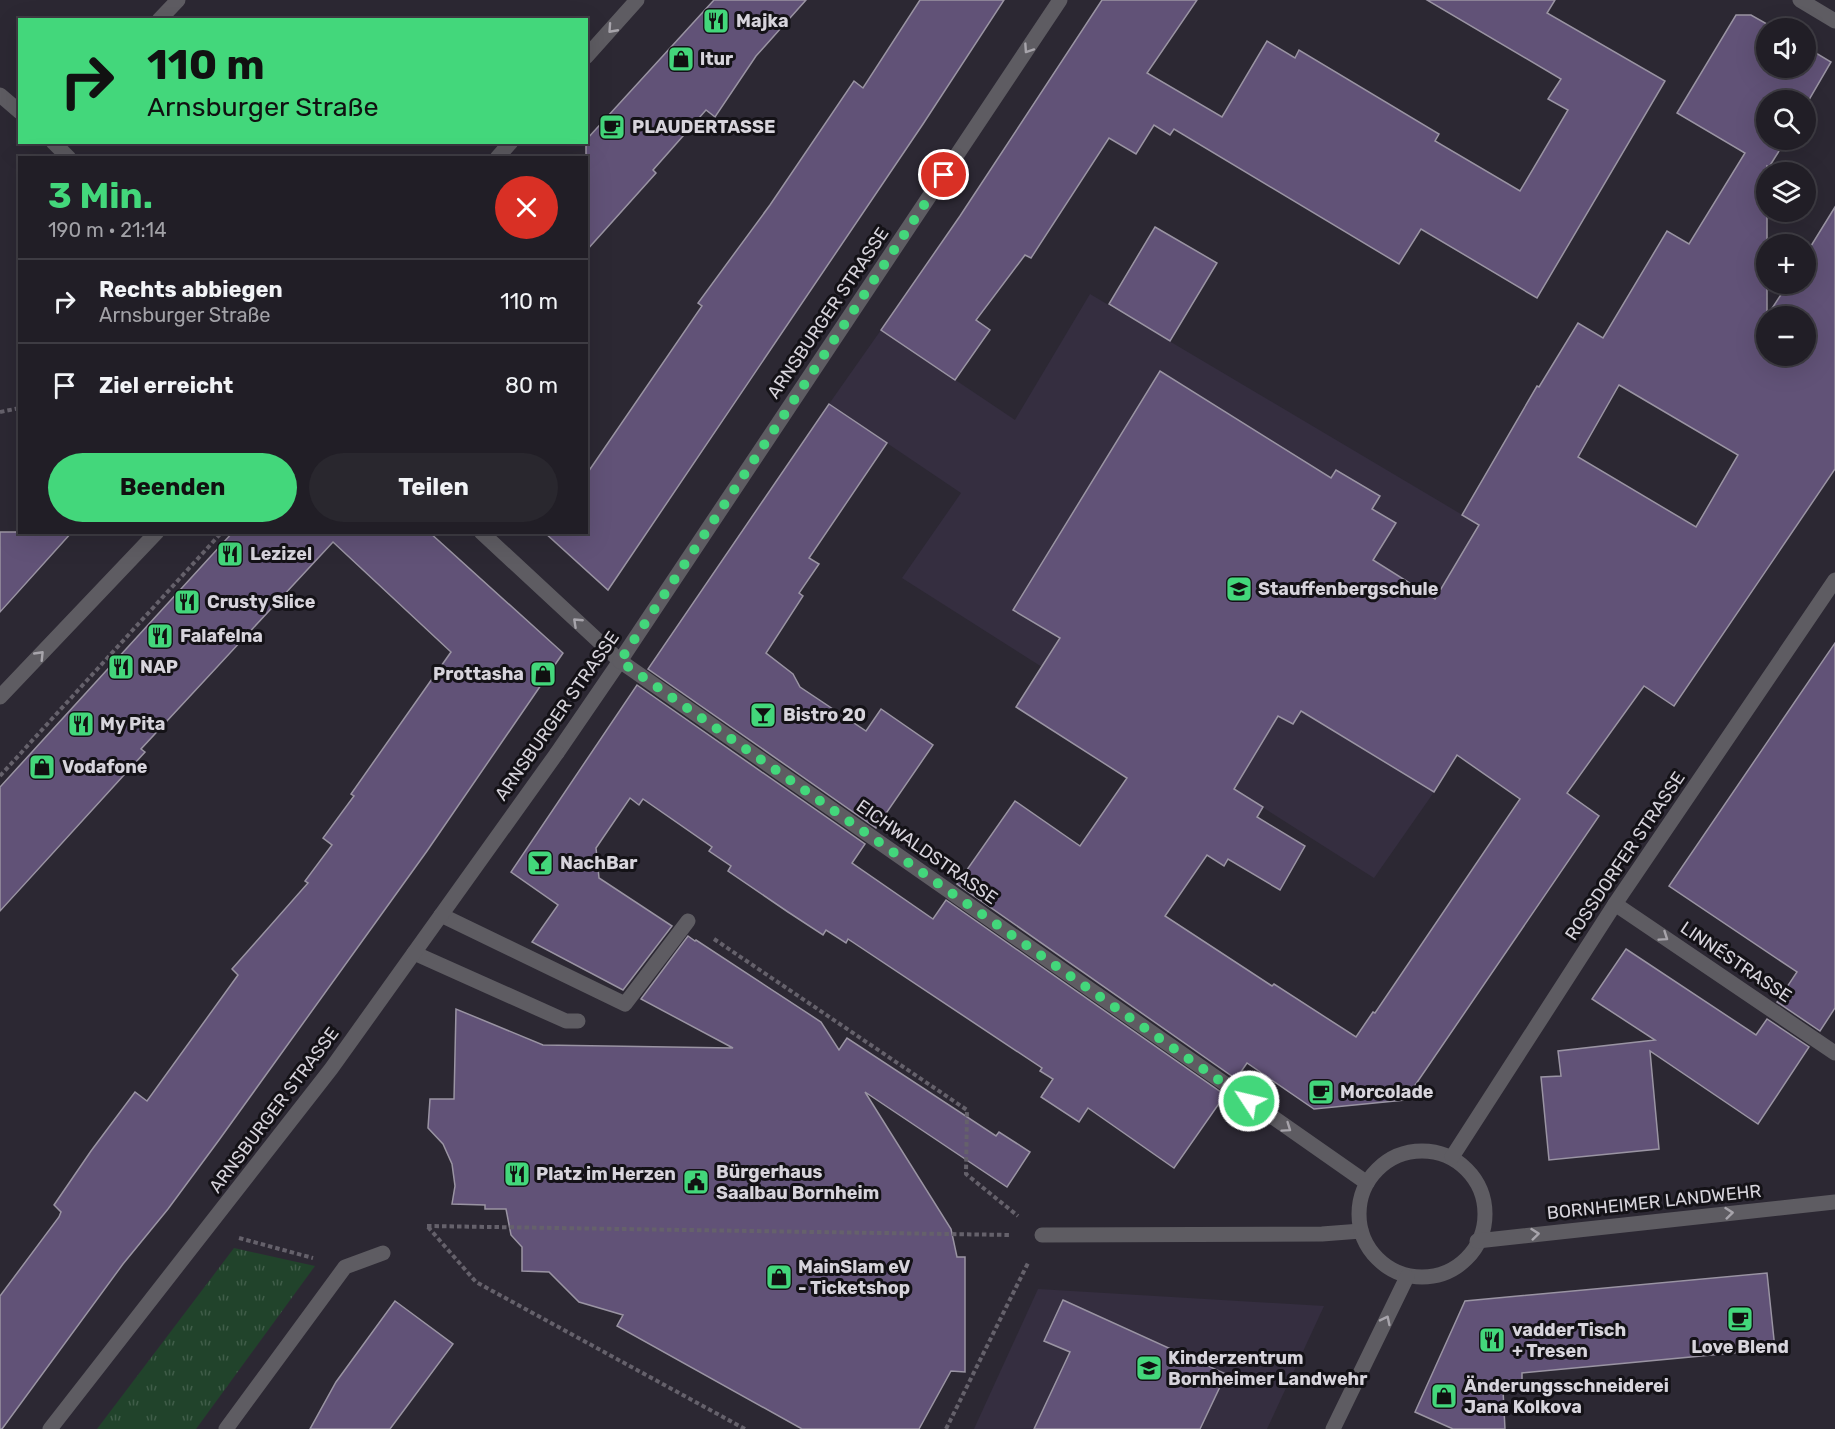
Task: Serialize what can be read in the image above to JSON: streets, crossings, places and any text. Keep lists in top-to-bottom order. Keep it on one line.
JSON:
{"streets":{"street":["ARNSBURGER STRASSE","EICHWALDSTRASSE","ROSSDORFER STRASSE","LINNÉSTRASSE","BORNHEIMER LANDWEHR"]},"crossings":[["ARNSBURGER STRASSE","EICHWALDSTRASSE"],["EICHWALDSTRASSE","ROSSDORFER STRASSE"],["EICHWALDSTRASSE","BORNHEIMER LANDWEHR"],["ROSSDORFER STRASSE","LINNÉSTRASSE"],["ROSSDORFER STRASSE","BORNHEIMER LANDWEHR"]],"one_way":["ARNSBURGER STRASSE","LINNÉSTRASSE","BORNHEIMER LANDWEHR"],"places":{"restaurant":["Majka","Lezizel","Crusty Slice","Falafelna","NAP","My Pita","Platz im Herzen","vadder Tisch + Tresen"],"shop":["ltur","Prottasha","Vodafone","MainSlam eV - Ticketshop","Änderungsschneiderei Jana Kolkova"],"cafe":["PLAUDERTASSE","Morcolade","Love Blend"],"school or university":["Stauffenbergschule","Kinderzentrum Bornheimer Landwehr"],"bar":["Bistro 20","NachBar"],"public building":["Bürgerhaus Saalbau Bornheim"]},"page":{"map_buttons":["+","−"],"turn":["110 m","Arnsburger Straße"],"heading":["3 Min.","190 m · 21:14"],"list":[{"name":"Rechts abbiegen","note":"Arnsburger Straße","value":"110 m"},{"name":"Ziel erreicht","value":"80 m"}],"buttons":["Beenden","Teilen"]}}
